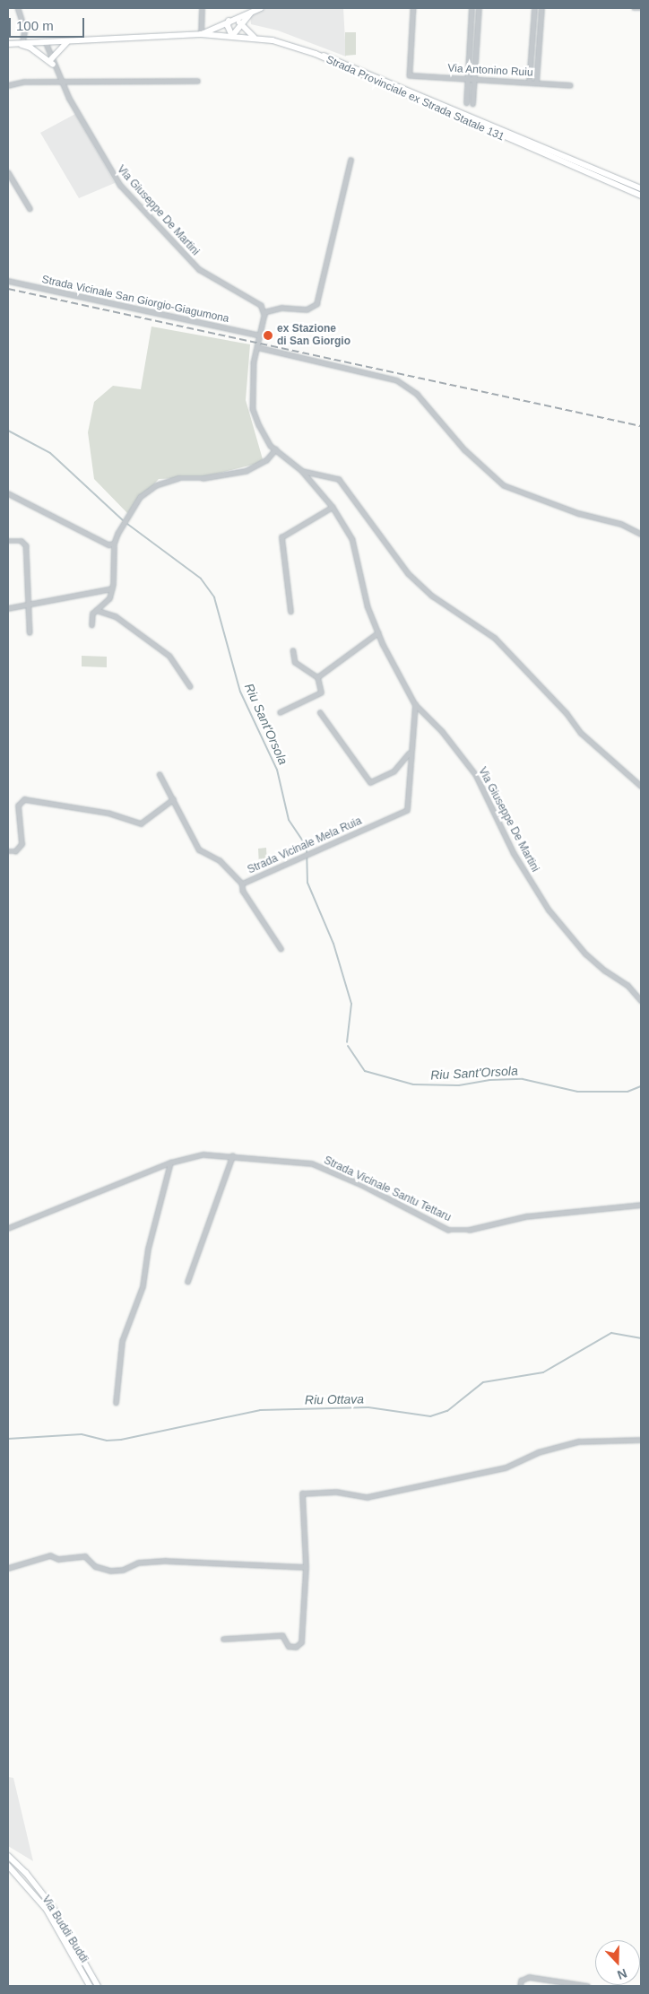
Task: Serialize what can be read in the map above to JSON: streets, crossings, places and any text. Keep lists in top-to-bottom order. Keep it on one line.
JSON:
{"streets":{"main road":["Strada Provinciale ex Strada Statale 131","Via Buddi Buddi"],"street":["Via Antonino Ruiu","Via Giuseppe De Martini","Strada Vicinale San Giorgio-Giagumona","Strada Vicinale Mela Ruia","Strada Vicinale Santu Tettaru"]},"crossings":[["Via Giuseppe De Martini","Strada Vicinale San Giorgio-Giagumona"],["Via Giuseppe De Martini","Strada Vicinale Mela Ruia"]],"water":["Riu Sant'Orsola","Riu Ottava"],"places":["ex Stazione di San Giorgio"],"scale_bar":"100 m","north":"bottom"}
